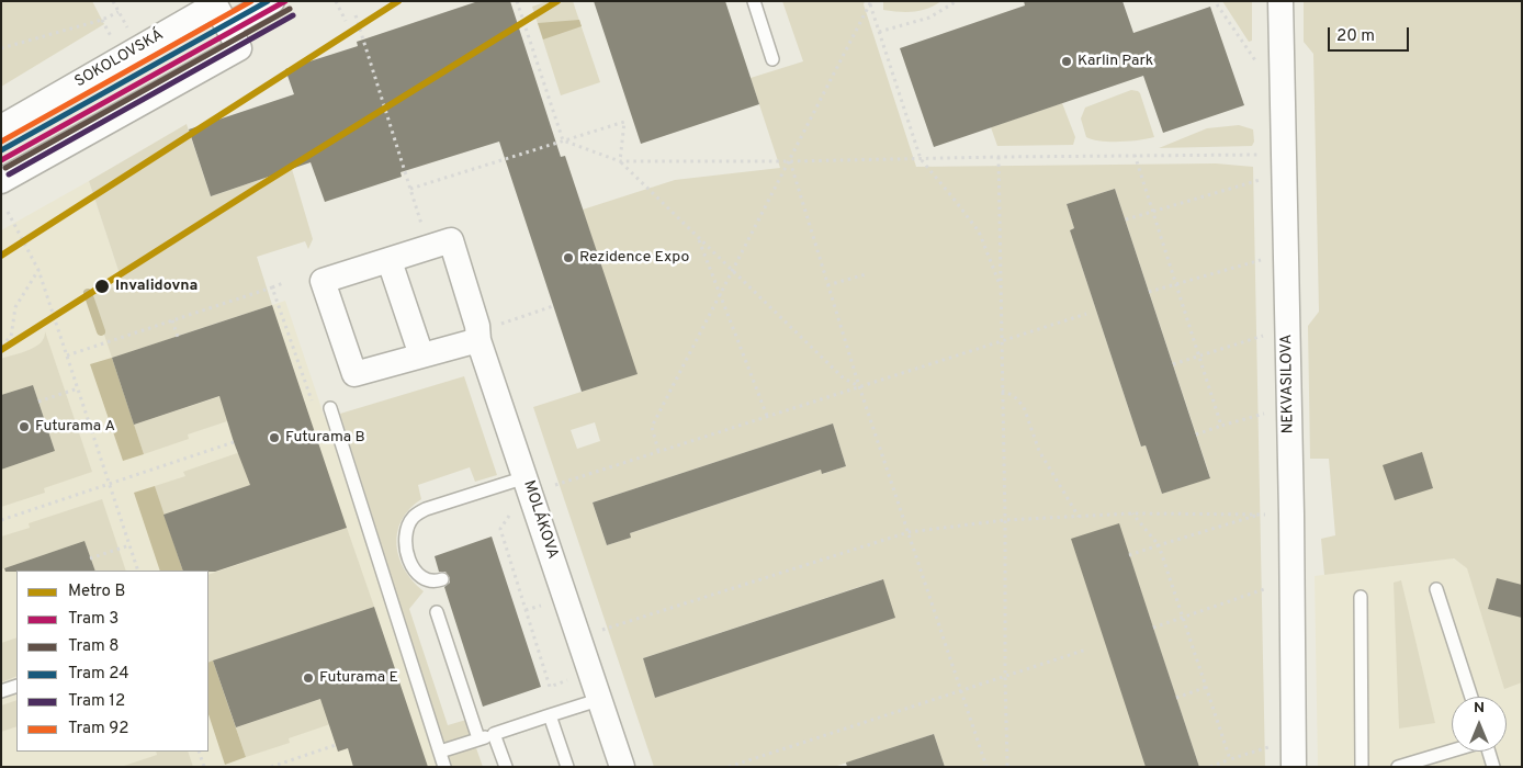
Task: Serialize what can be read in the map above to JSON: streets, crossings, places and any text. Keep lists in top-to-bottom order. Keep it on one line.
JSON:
{"streets":{"street":["SOKOLOVSKÁ","NEKVASILOVA","MOLÁKOVA"]},"places":["Karlin Park","Rezidence Expo","Invalidovna","Futurama A","Futurama B","Futurama E"],"lines":["metro line B","tram line 3","tram line 24","tram line 92","tram line 8","tram line 12"],"legend":["Metro B","Tram 3","Tram 8","Tram 24","Tram 12","Tram 92"],"scale_bar":"20 m","north":"top"}
